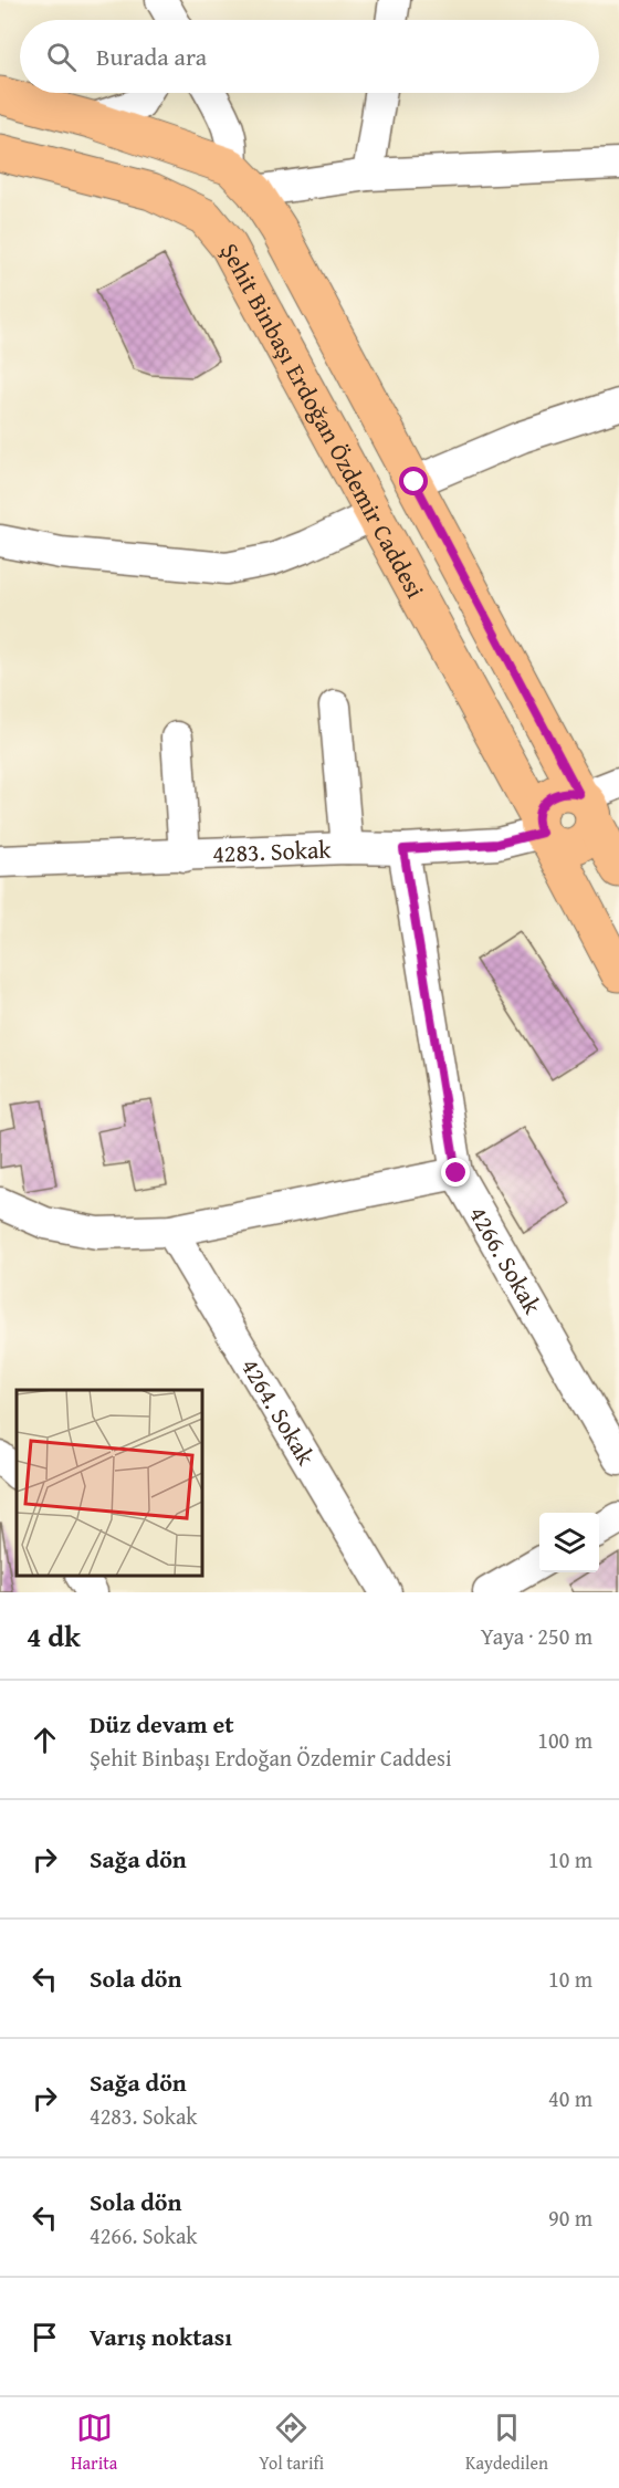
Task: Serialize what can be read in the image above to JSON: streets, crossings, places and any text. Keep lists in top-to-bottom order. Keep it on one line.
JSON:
{"streets":{"main road":["Şehit Binbaşı Erdoğan Özdemir Caddesi"],"street":["4283. Sokak","4266. Sokak","4264. Sokak"]},"crossings":[["Şehit Binbaşı Erdoğan Özdemir Caddesi","4283. Sokak"],["4283. Sokak","4266. Sokak"]],"page":{"search":"Burada ara","heading":["4 dk","Yaya · 250 m"],"list":[["Düz devam et","Şehit Binbaşı Erdoğan Özdemir Caddesi","100 m"],["Sağa dön","10 m"],["Sola dön","10 m"],["Sağa dön","4283. Sokak","40 m"],["Sola dön","4266. Sokak","90 m"],"Varış noktası"],"nav":["Harita","Yol tarifi","Kaydedilen"]}}
